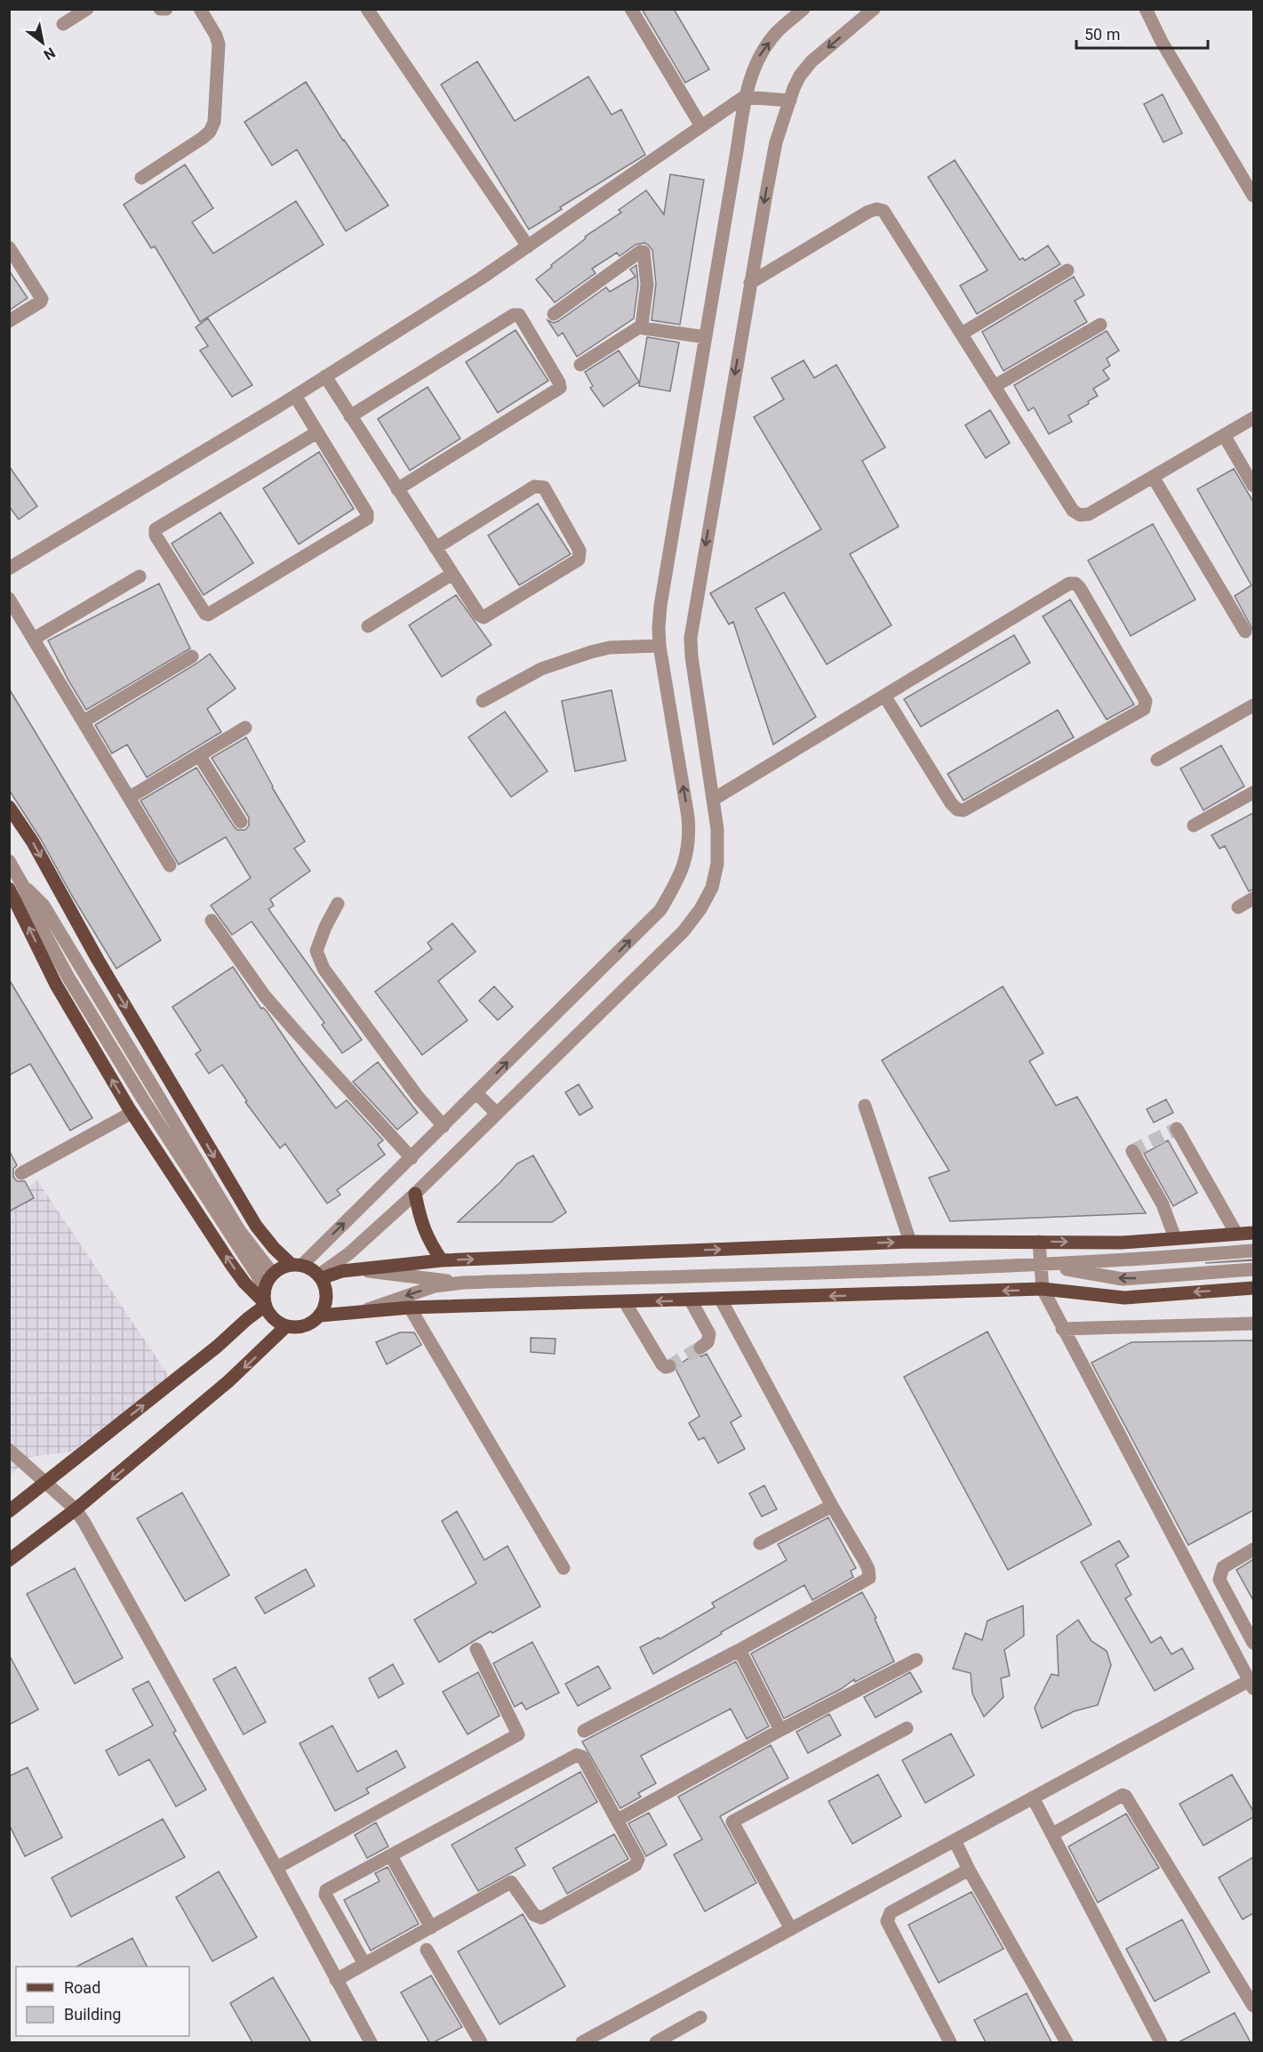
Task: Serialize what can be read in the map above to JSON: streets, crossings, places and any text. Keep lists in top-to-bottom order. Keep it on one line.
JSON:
{"legend":["Road","Building"],"scale_bar":"50 m","north":"bottom right"}
